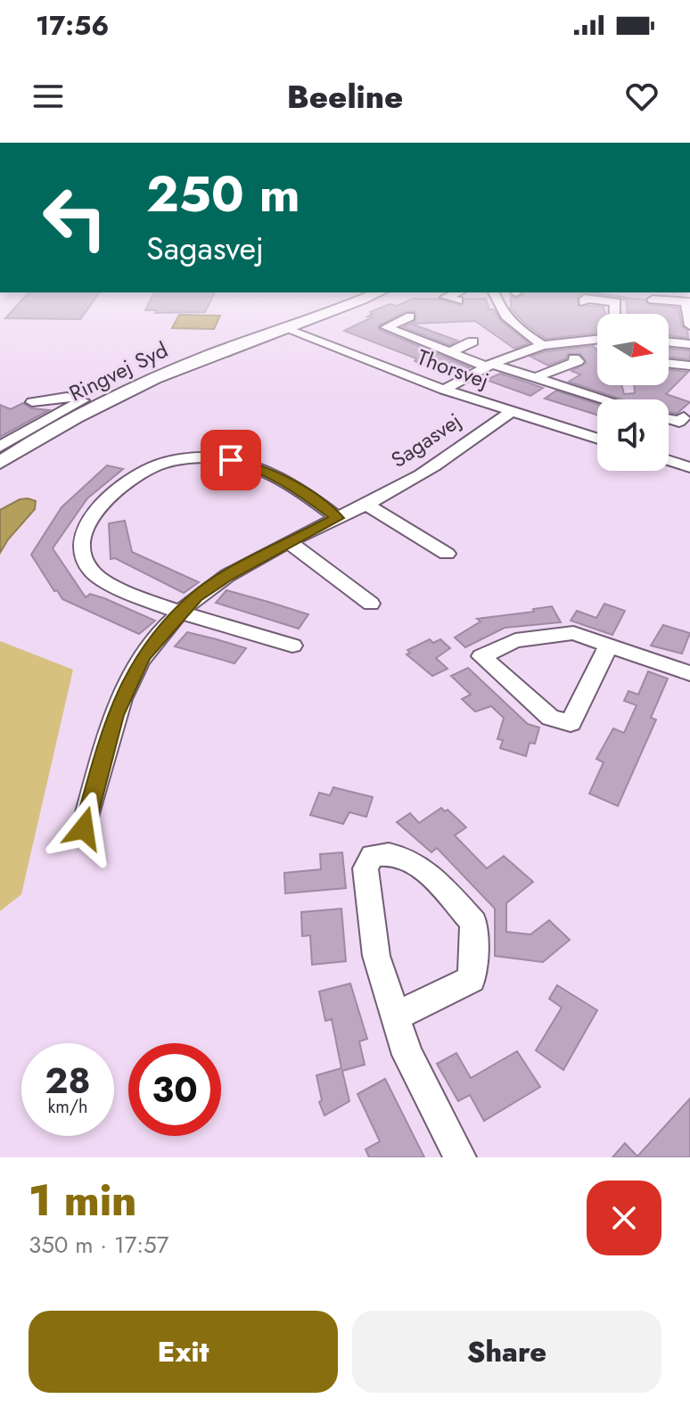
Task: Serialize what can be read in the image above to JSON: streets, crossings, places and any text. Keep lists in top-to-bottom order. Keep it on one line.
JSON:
{"streets":{"main road":["Ringvej Syd"],"street":["Thorsvej","Sagasvej"]},"crossings":[["Thorsvej","Ringvej Syd"],["Thorsvej","Sagasvej"]],"north":"right","page":{"status":"17:56","header":"Beeline","turn":["250 m","Sagasvej"],"speed":"28 km/h","limit":"30","heading":["1 min","350 m · 17:57"],"buttons":["Exit","Share"]}}
